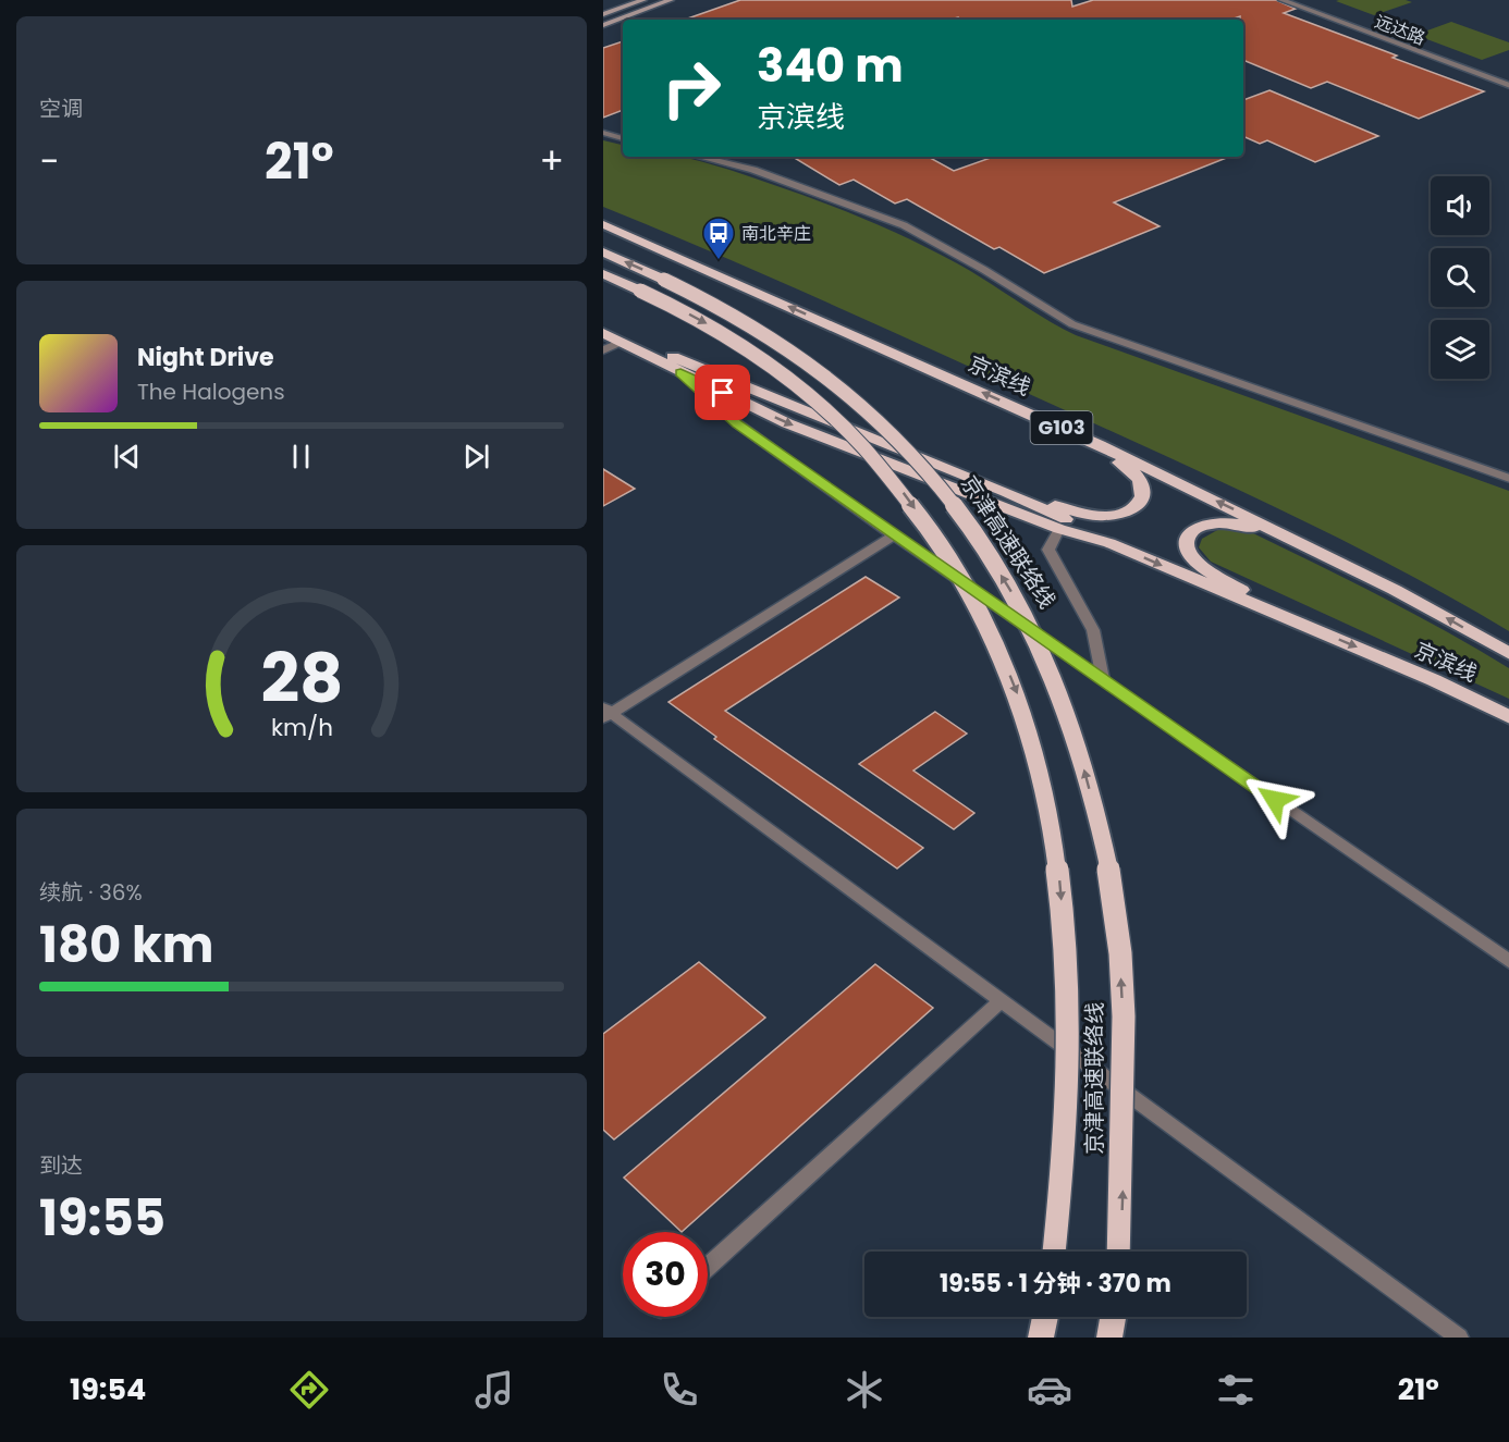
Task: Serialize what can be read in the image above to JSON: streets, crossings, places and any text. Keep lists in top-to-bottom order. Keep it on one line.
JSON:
{"streets":{"highway":["京滨线","G103","京津高速联络线"],"street":["远达路"]},"places":{"bus stop":["南北辛庄"]},"page":{"tile":["空调",["续航 · 36%","180 km"],["到达","19:55"]],"turn":["340 m","京滨线"],"heat":["−","21°","+"],"song":["Night Drive","The Halogens"],"limit":"30","trip":"19:55 · 1 分钟 · 370 m","tabs":["19:54","21°"],"gauge":["28","km/h"]}}
